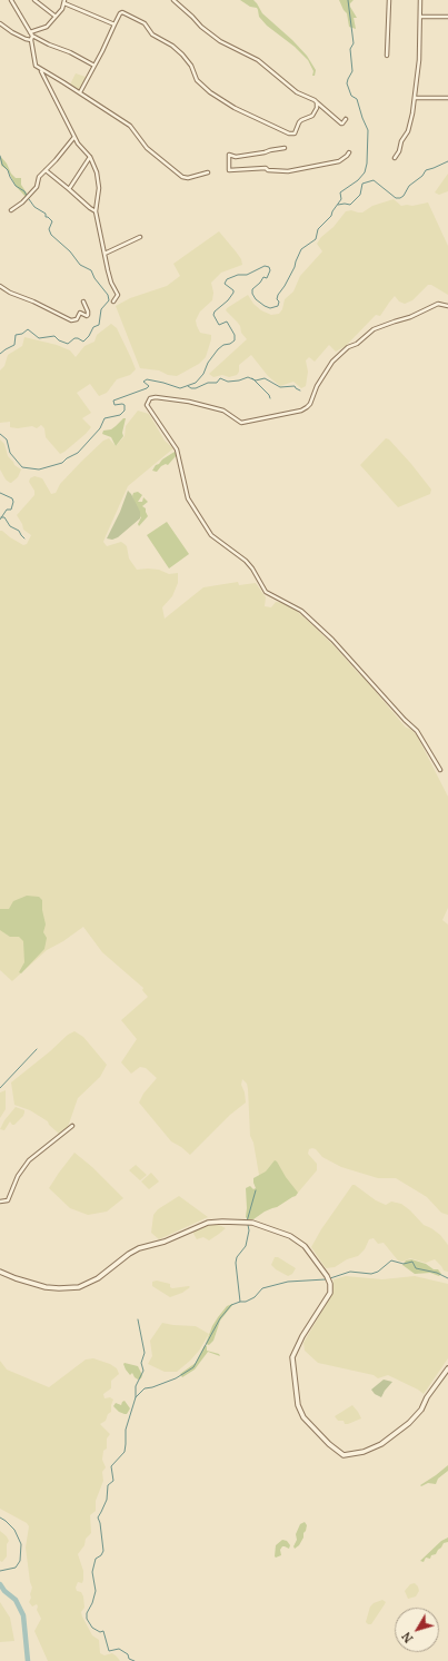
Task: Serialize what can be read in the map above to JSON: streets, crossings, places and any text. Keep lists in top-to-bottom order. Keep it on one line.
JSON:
{"north":"bottom left"}
